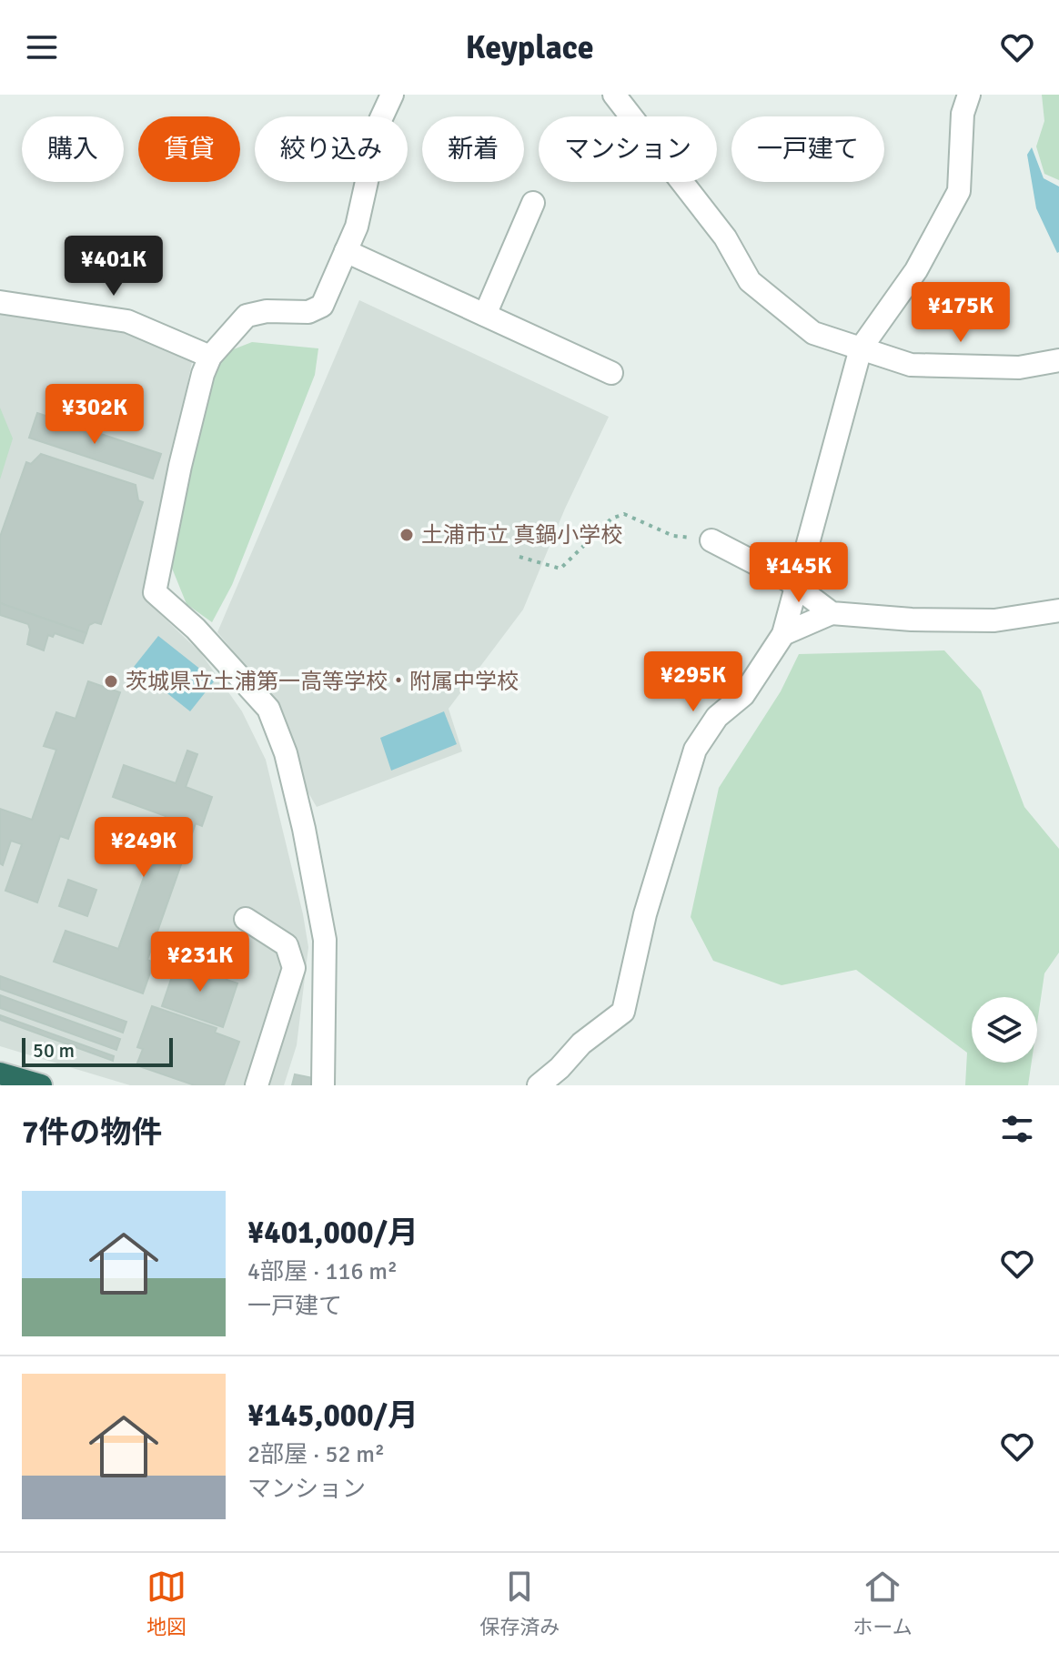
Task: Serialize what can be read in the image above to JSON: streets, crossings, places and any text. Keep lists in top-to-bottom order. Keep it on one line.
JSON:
{"places":["土浦市立 真鍋小学校","茨城県立土浦第一高等学校・附属中学校"],"scale_bar":"50 m","page":{"header":"Keyplace","chip":["購入","賃貸","絞り込み","新着","マンション","一戸建て"],"price":["¥401K","¥175K","¥302K","¥145K","¥295K","¥249K","¥231K"],"scale":"50 m","heading":"7件の物件","list":[{"name":"¥401,000/月","note":"4部屋 · 116 m² · 一戸建て"},{"name":"¥145,000/月","note":"2部屋 · 52 m² · マンション"}],"tabs":["地図","保存済み","ホーム"]}}
